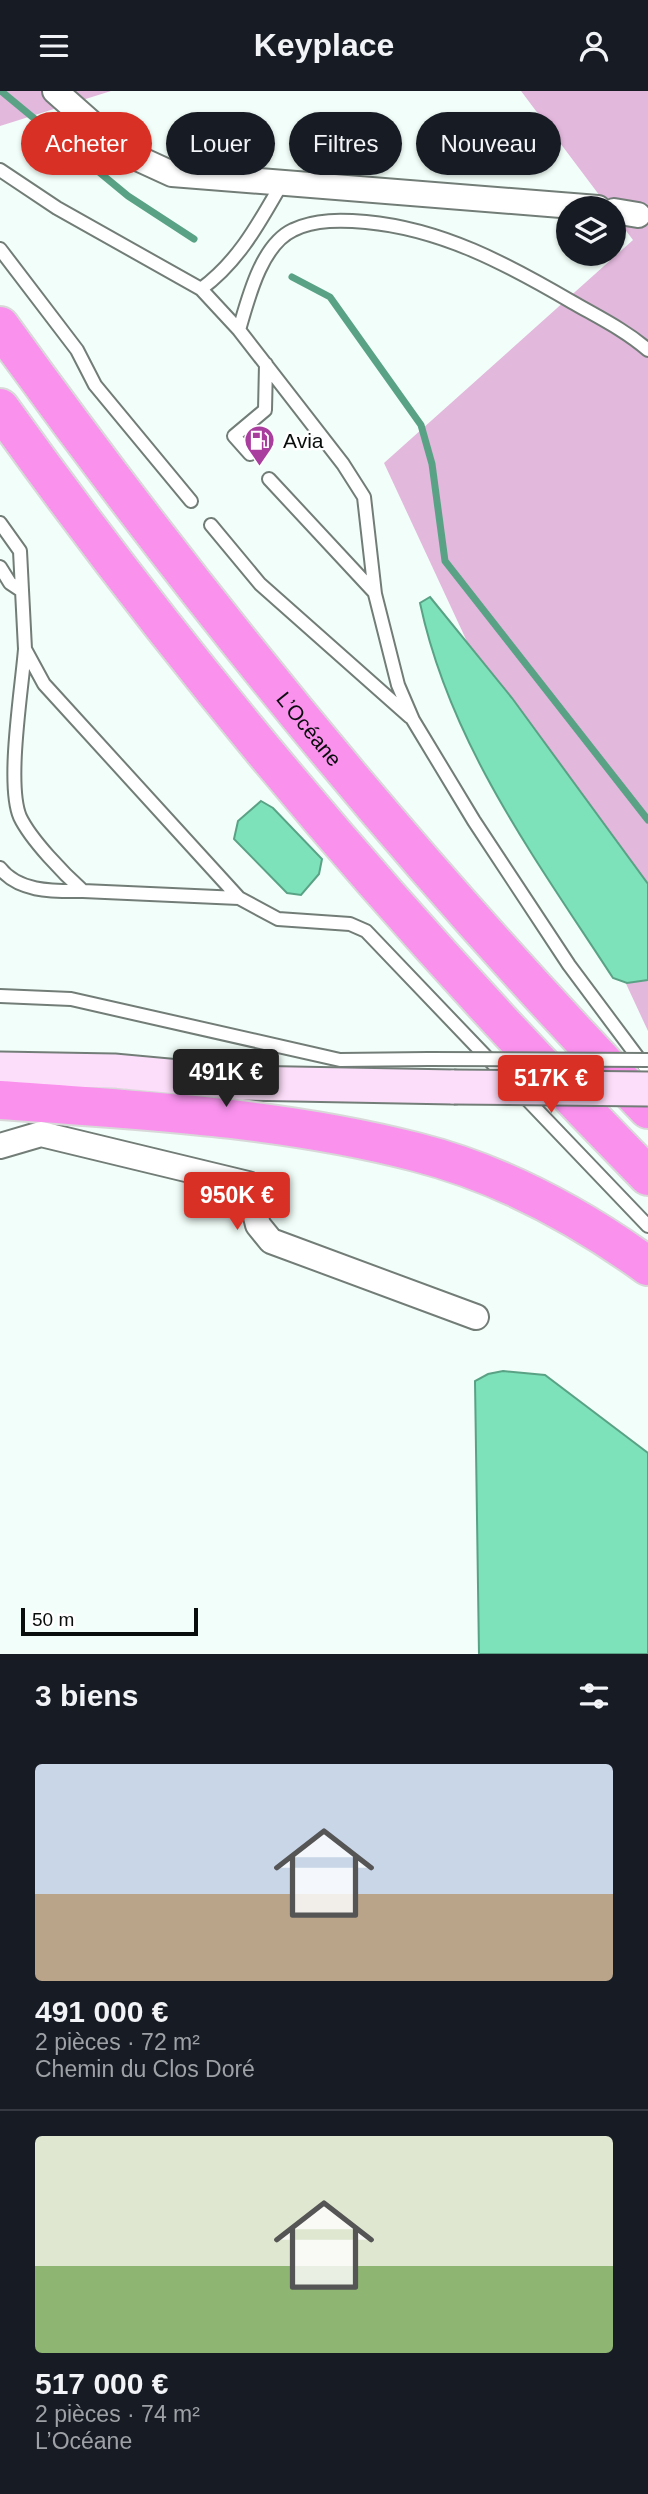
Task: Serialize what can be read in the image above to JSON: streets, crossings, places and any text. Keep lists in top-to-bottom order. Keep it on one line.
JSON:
{"streets":{"highway":["L’Océane"]},"places":{"fuel station":["Avia"]},"scale_bar":"50 m","page":{"header":"Keyplace","chip":["Acheter","Louer","Filtres","Nouveau"],"price":["491K €","517K €","950K €"],"scale":"50 m","heading":"3 biens","list":[{"name":"491 000 €","note":"2 pièces · 72 m² · Chemin du Clos Doré"},{"name":"517 000 €","note":"2 pièces · 74 m² · L’Océane"}]}}
